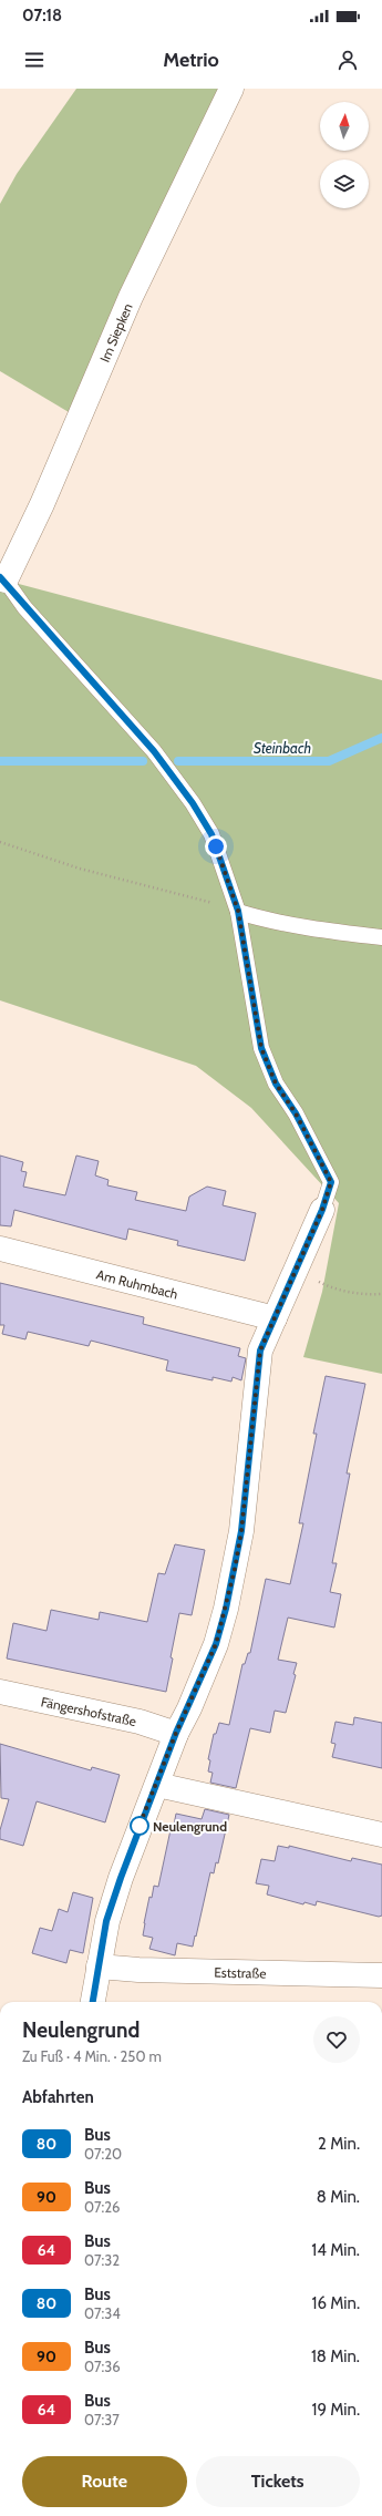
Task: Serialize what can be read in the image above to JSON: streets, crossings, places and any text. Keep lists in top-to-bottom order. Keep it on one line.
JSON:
{"streets":{"street":["Im Siepken","Am Ruhmbach","Fängershofstraße","Eststraße"]},"water":["Steinbach"],"places":["Neulengrund"],"lines":["bus line 80"],"north":"top","page":{"status":"07:18","header":"Metrio","heading":[["Neulengrund","Zu Fuß · 4 Min. · 250 m"],"Abfahrten"],"list":[{"mark":"80","name":"Bus","note":"07:20","value":"2 Min."},{"mark":"90","name":"Bus","note":"07:26","value":"8 Min."},{"mark":"64","name":"Bus","note":"07:32","value":"14 Min."},{"mark":"80","name":"Bus","note":"07:34","value":"16 Min."},{"mark":"90","name":"Bus","note":"07:36","value":"18 Min."},{"mark":"64","name":"Bus","note":"07:37","value":"19 Min."}],"buttons":["Route","Tickets"]}}
